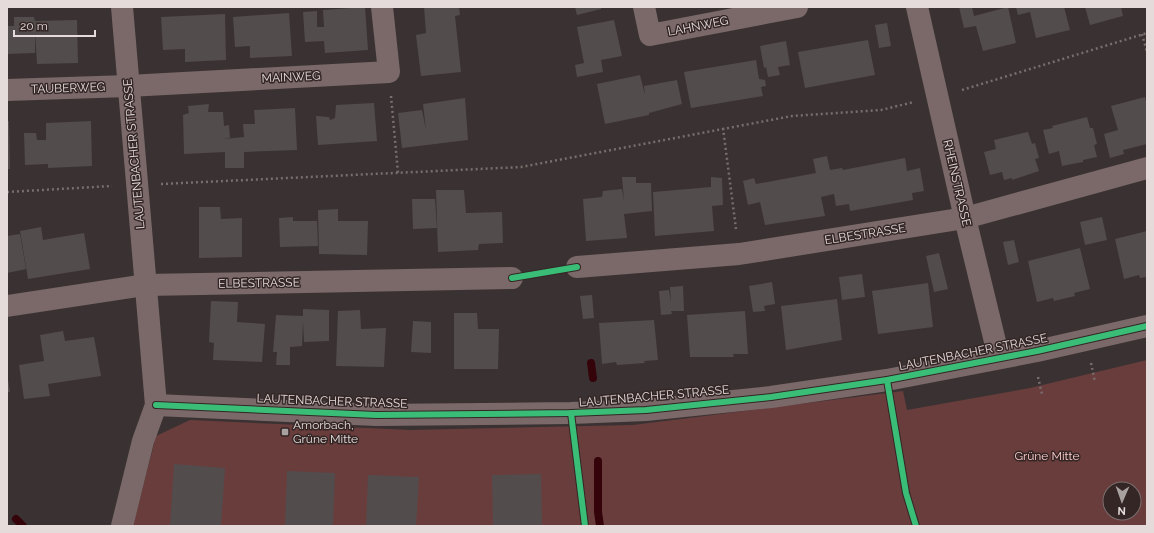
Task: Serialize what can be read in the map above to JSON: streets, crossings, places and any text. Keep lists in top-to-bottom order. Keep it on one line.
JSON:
{"streets":{"street":["LAHNWEG","MAINWEG","TAUBERWEG","LAUTENBACHER STRASSE","RHEINSTRASSE","ELBESTRASSE"]},"crossings":[["MAINWEG","TAUBERWEG"],["MAINWEG","LAUTENBACHER STRASSE"],["TAUBERWEG","LAUTENBACHER STRASSE"],["LAUTENBACHER STRASSE","RHEINSTRASSE"],["LAUTENBACHER STRASSE","ELBESTRASSE"],["RHEINSTRASSE","ELBESTRASSE"]],"parks":["Grüne Mitte"],"places":{"transit":["Amorbach, Grüne Mitte"]},"scale_bar":"20 m","north":"bottom"}
